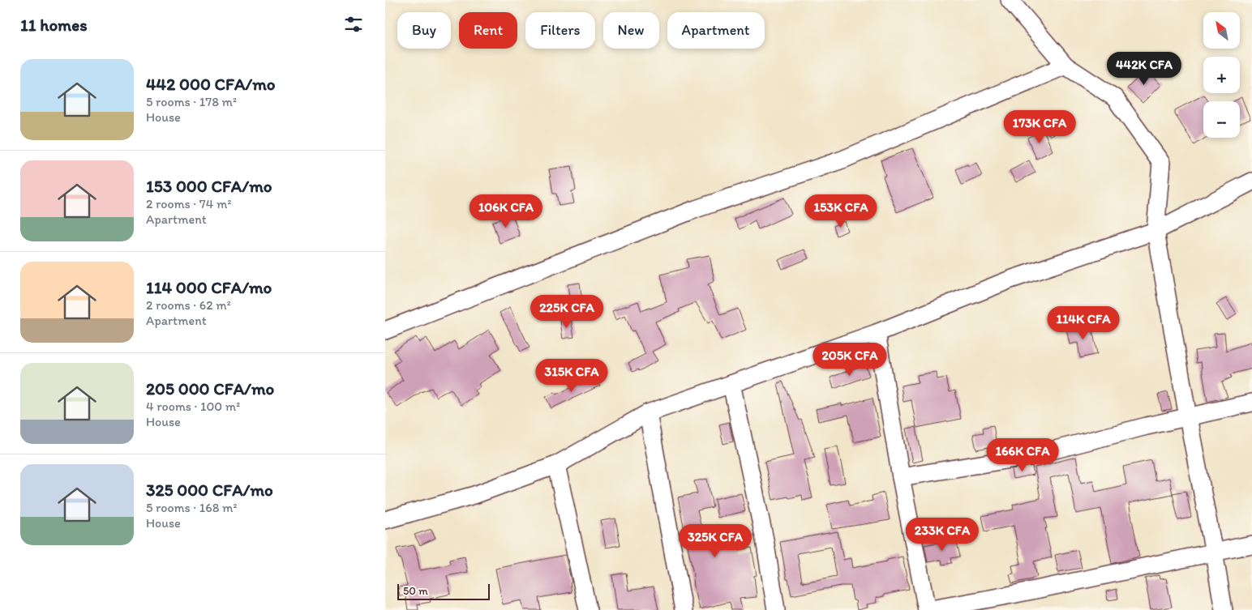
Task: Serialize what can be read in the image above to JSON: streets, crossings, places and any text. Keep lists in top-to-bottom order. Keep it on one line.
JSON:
{"scale_bar":"50 m","north":"top left","page":{"heading":"11 homes","map_buttons":["+","−"],"chip":["Buy","Rent","Filters","New","Apartment"],"list":[{"name":"442 000 CFA/mo","note":"5 rooms · 178 m² · House"},{"name":"153 000 CFA/mo","note":"2 rooms · 74 m² · Apartment"},{"name":"114 000 CFA/mo","note":"2 rooms · 62 m² · Apartment"},{"name":"205 000 CFA/mo","note":"4 rooms · 100 m² · House"},{"name":"325 000 CFA/mo","note":"5 rooms · 168 m² · House"}],"price":["442K CFA","173K CFA","106K CFA","153K CFA","225K CFA","114K CFA","205K CFA","315K CFA","166K CFA","233K CFA","325K CFA"],"scale":"50 m"}}
